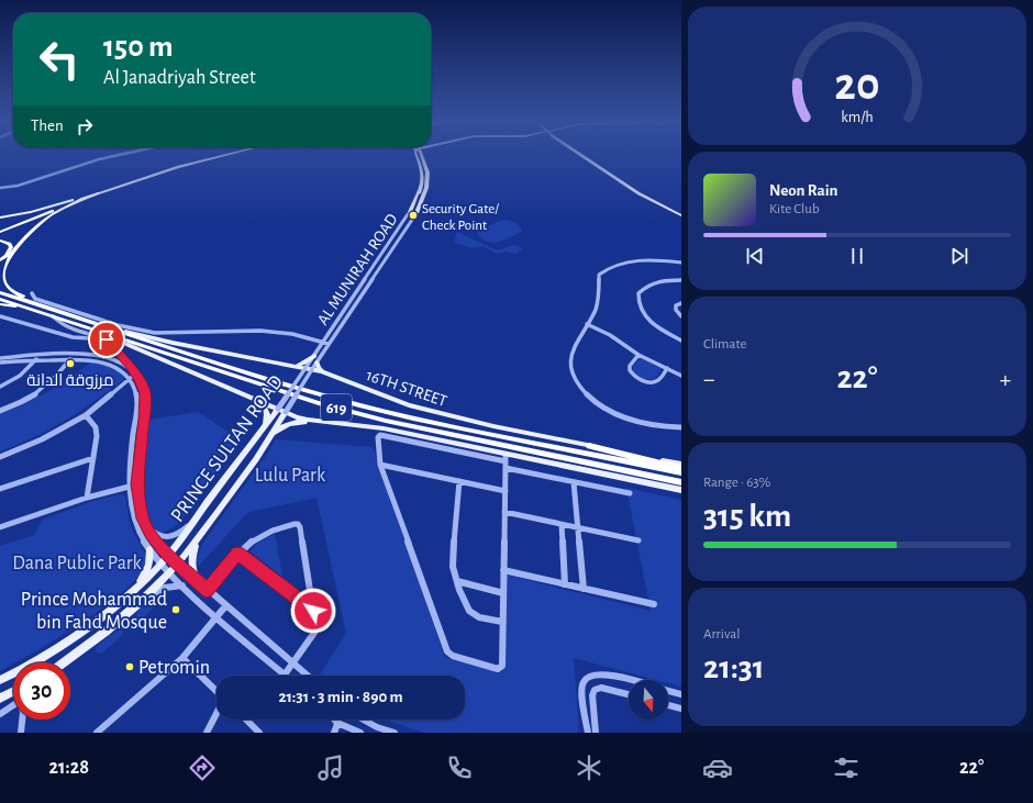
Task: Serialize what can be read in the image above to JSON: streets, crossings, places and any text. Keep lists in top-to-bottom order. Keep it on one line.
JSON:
{"streets":{"highway":["619"],"main road":["AL MUNIRAH ROAD","16TH STREET","PRINCE SULTAN ROAD"]},"crossings":[["16TH STREET","619"]],"parks":["Lulu Park","Dana Public Park"],"places":["Security Gate/ Check Point","مرزوقة الدانة","Prince Mohammad bin Fahd Mosque","Petromin"],"north":"bottom","page":{"turn":["150 m","Al Janadriyah Street"],"then":"Then","song":["Neon Rain","Kite Club"],"tile":["Climate",["Range · 63%","315 km"],["Arrival","21:31"]],"heat":["−","22°","+"],"limit":"30","trip":"21:31 · 3 min · 890 m","tabs":["21:28","22°"],"gauge":["20","km/h"]}}
